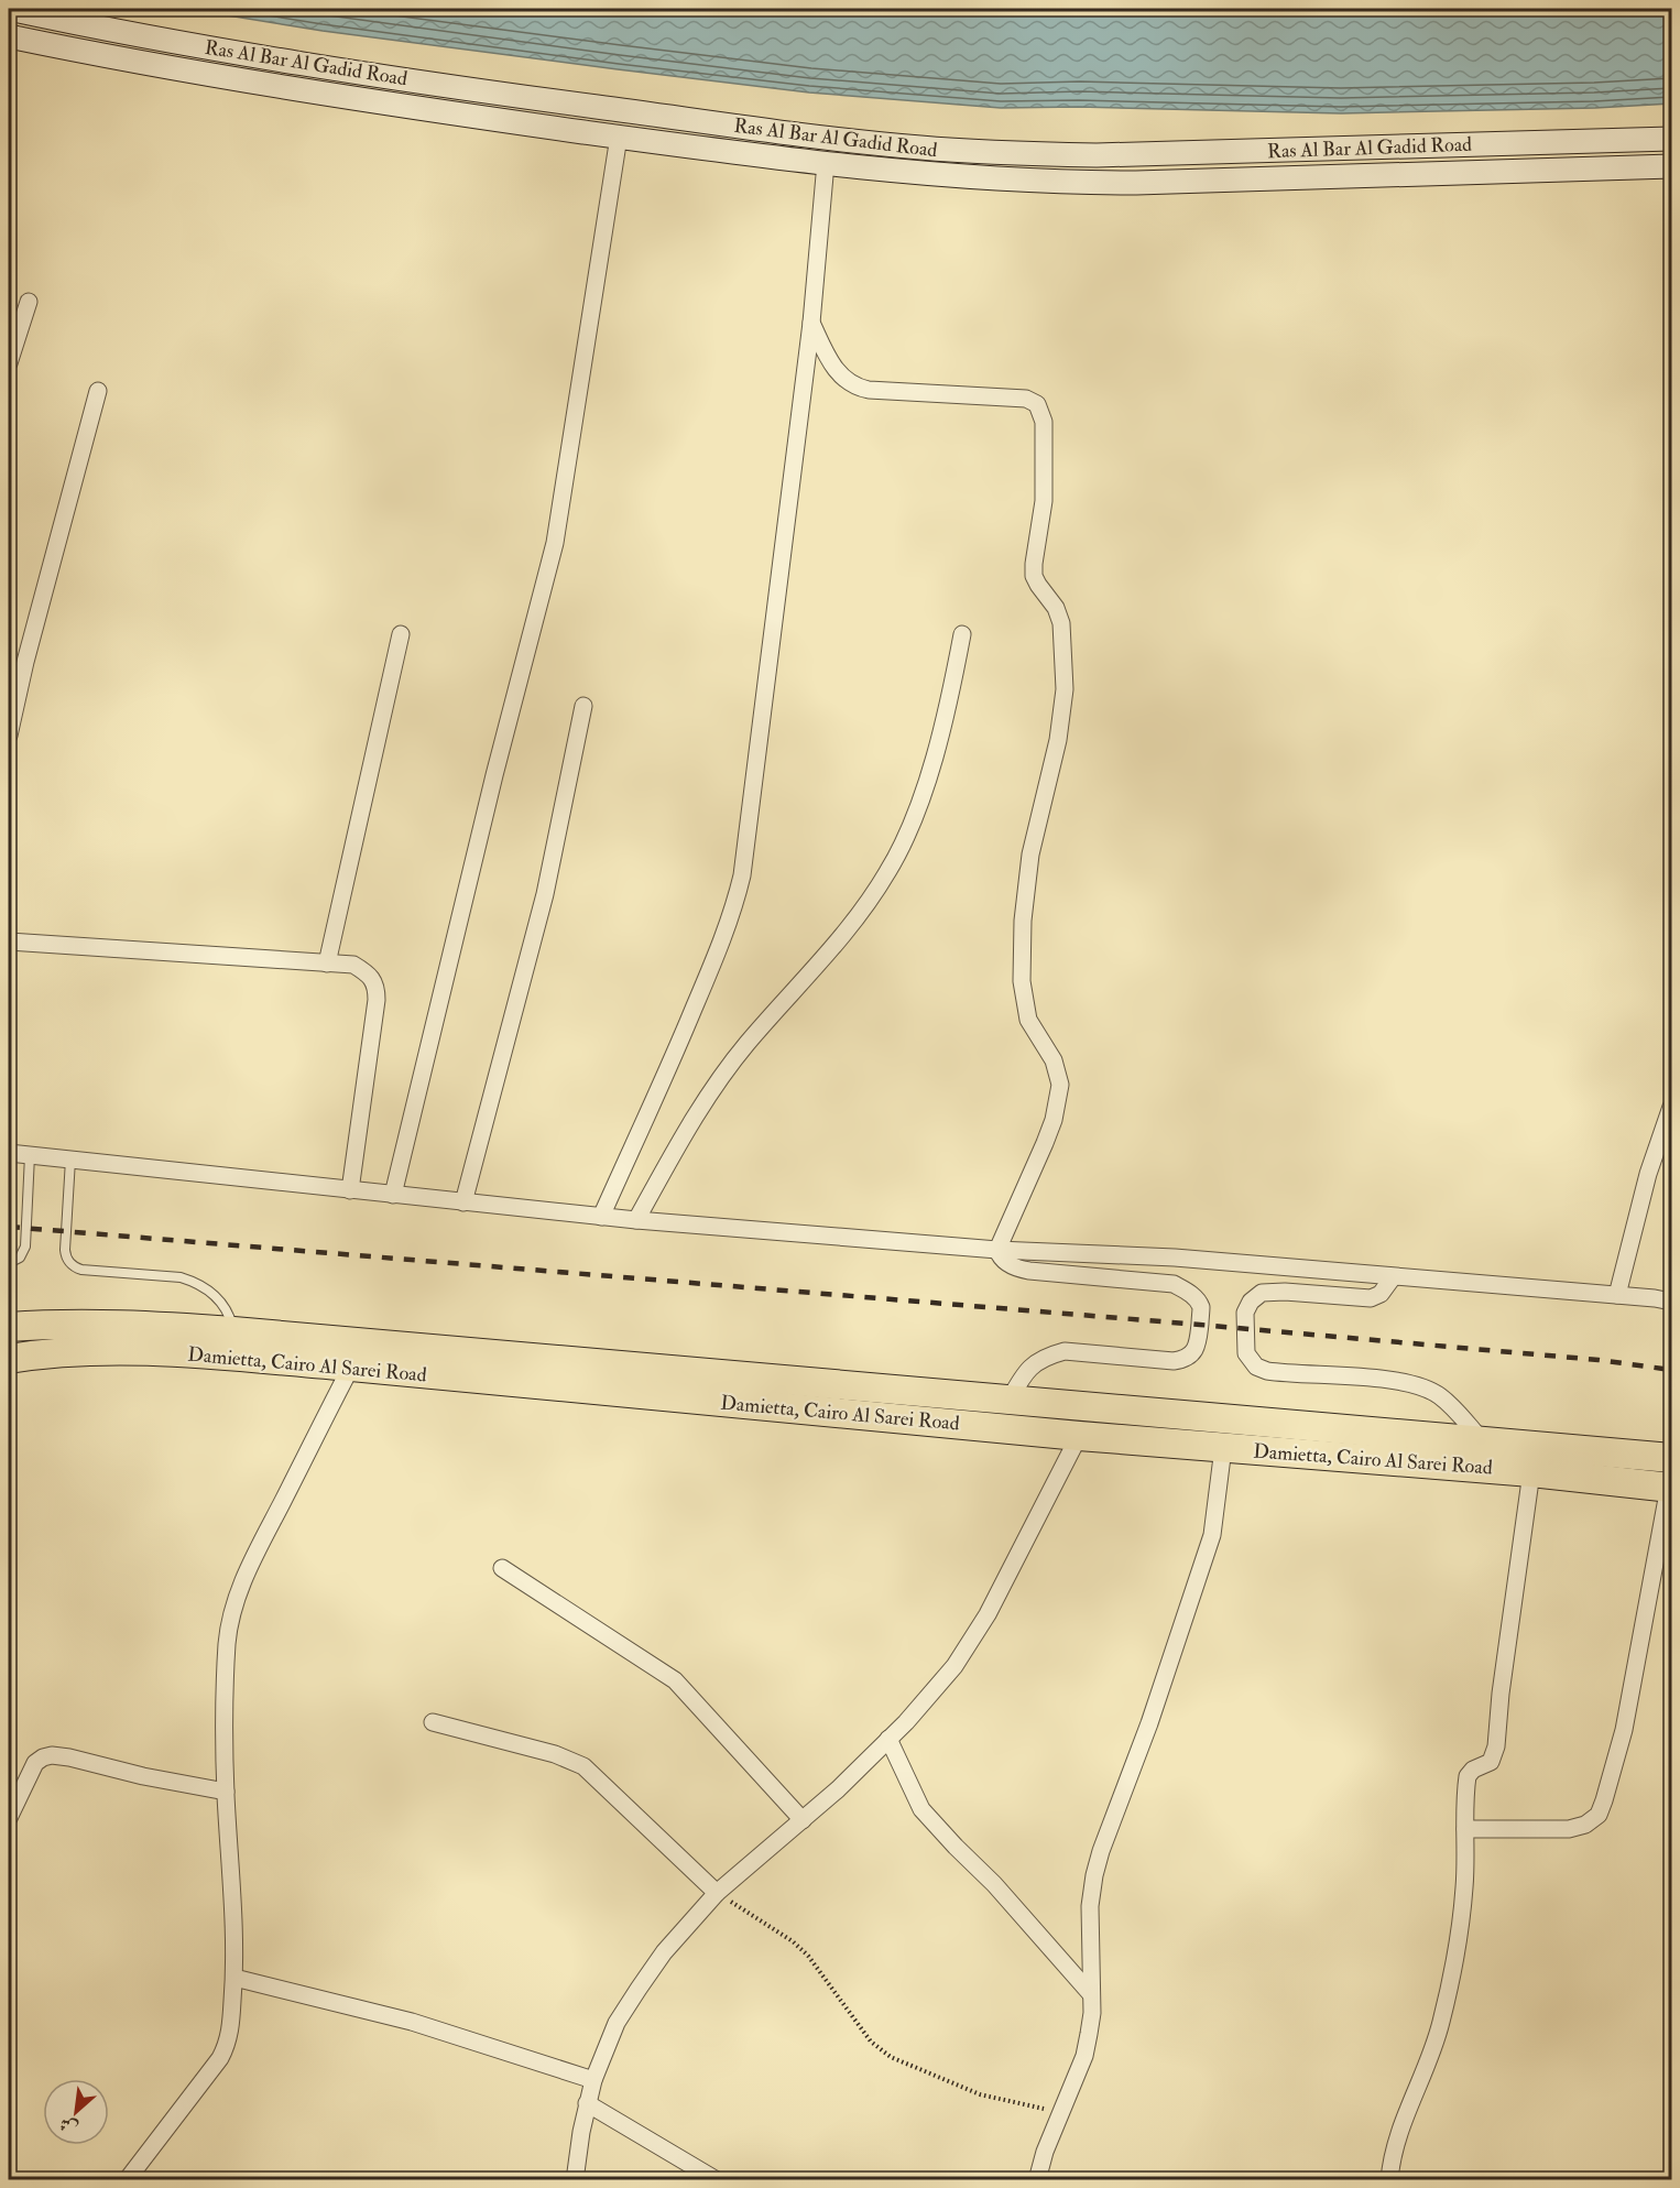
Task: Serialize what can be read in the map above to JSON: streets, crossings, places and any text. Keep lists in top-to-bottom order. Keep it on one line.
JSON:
{"streets":{"highway":["Damietta, Cairo Al Sarei Road"],"main road":["Ras Al Bar Al Gadid Road"]},"north":"bottom left"}
